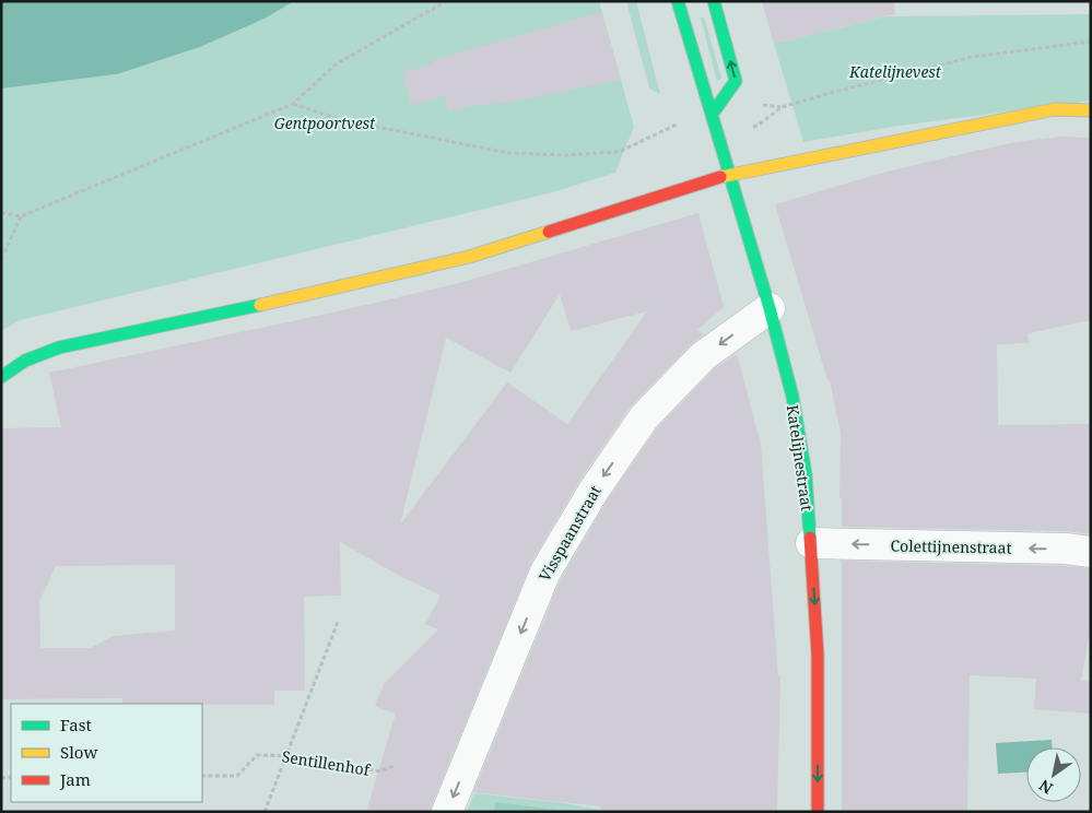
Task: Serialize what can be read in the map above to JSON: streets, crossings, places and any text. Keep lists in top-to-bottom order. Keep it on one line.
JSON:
{"streets":{"street":["Katelijnestraat","Visspaanstraat","Colettijnenstraat"],"path":["Sentillenhof"]},"crossings":[["Katelijnestraat","Visspaanstraat"],["Katelijnestraat","Colettijnenstraat"]],"one_way":["Visspaanstraat","Colettijnenstraat"],"parks":["Katelijnevest","Gentpoortvest"],"legend":["Fast","Slow","Jam"],"north":"bottom left"}
